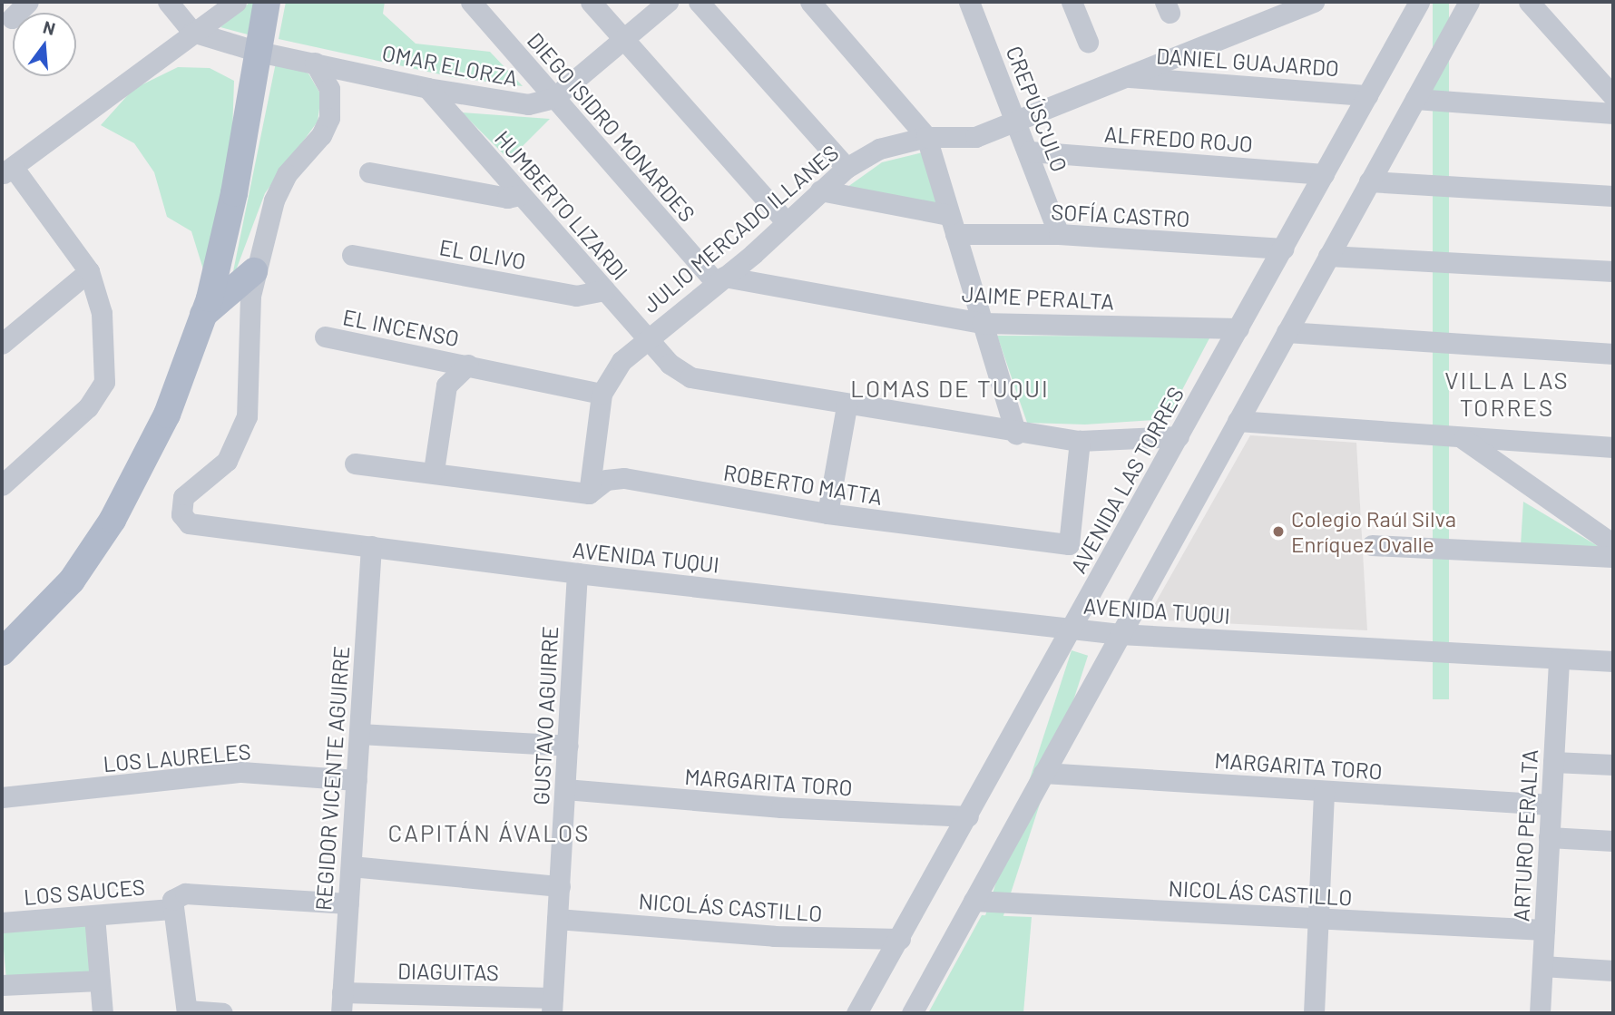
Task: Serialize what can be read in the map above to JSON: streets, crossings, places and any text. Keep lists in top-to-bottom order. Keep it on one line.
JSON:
{"streets":{"street":["DANIEL GUAJARDO","OMAR ELORZA","CREPÚSCULO","DIEGO ISIDRO MONARDES","ALFREDO ROJO","HUMBERTO LIZARDI","SOFÍA CASTRO","JULIO MERCADO ILLANES","EL OLIVO","JAIME PERALTA","EL INCENSO","AVENIDA LAS TORRES","ROBERTO MATTA","AVENIDA TUQUI","GUSTAVO AGUIRRE","LOS LAURELES","MARGARITA TORO","REGIDOR VICENTE AGUIRRE","ARTURO PERALTA","LOS SAUCES","NICOLÁS CASTILLO","DIAGUITAS"]},"crossings":[["DANIEL GUAJARDO","JULIO MERCADO ILLANES"],["DANIEL GUAJARDO","AVENIDA LAS TORRES"],["OMAR ELORZA","DIEGO ISIDRO MONARDES"],["OMAR ELORZA","HUMBERTO LIZARDI"],["OMAR ELORZA","AVENIDA TUQUI"],["CREPÚSCULO","ALFREDO ROJO"],["CREPÚSCULO","SOFÍA CASTRO"],["CREPÚSCULO","JULIO MERCADO ILLANES"],["DIEGO ISIDRO MONARDES","JULIO MERCADO ILLANES"],["DIEGO ISIDRO MONARDES","JAIME PERALTA"],["ALFREDO ROJO","AVENIDA LAS TORRES"],["HUMBERTO LIZARDI","JULIO MERCADO ILLANES"],["HUMBERTO LIZARDI","EL OLIVO"],["HUMBERTO LIZARDI","AVENIDA LAS TORRES"],["HUMBERTO LIZARDI","ROBERTO MATTA"],["SOFÍA CASTRO","JULIO MERCADO ILLANES"],["SOFÍA CASTRO","AVENIDA LAS TORRES"],["JULIO MERCADO ILLANES","JAIME PERALTA"],["JULIO MERCADO ILLANES","EL INCENSO"],["JULIO MERCADO ILLANES","ROBERTO MATTA"],["JAIME PERALTA","AVENIDA LAS TORRES"],["AVENIDA LAS TORRES","AVENIDA TUQUI"],["AVENIDA LAS TORRES","MARGARITA TORO"],["AVENIDA LAS TORRES","NICOLÁS CASTILLO"],["AVENIDA TUQUI","GUSTAVO AGUIRRE"],["AVENIDA TUQUI","REGIDOR VICENTE AGUIRRE"],["AVENIDA TUQUI","ARTURO PERALTA"],["GUSTAVO AGUIRRE","MARGARITA TORO"],["GUSTAVO AGUIRRE","NICOLÁS CASTILLO"],["GUSTAVO AGUIRRE","DIAGUITAS"],["LOS LAURELES","REGIDOR VICENTE AGUIRRE"],["MARGARITA TORO","ARTURO PERALTA"],["REGIDOR VICENTE AGUIRRE","LOS SAUCES"],["REGIDOR VICENTE AGUIRRE","DIAGUITAS"],["ARTURO PERALTA","NICOLÁS CASTILLO"]],"districts":["VILLA LAS TORRES","LOMAS DE TUQUI","CAPITÁN ÁVALOS"],"places":["Colegio Raúl Silva Enríquez Ovalle"],"north":"top"}
